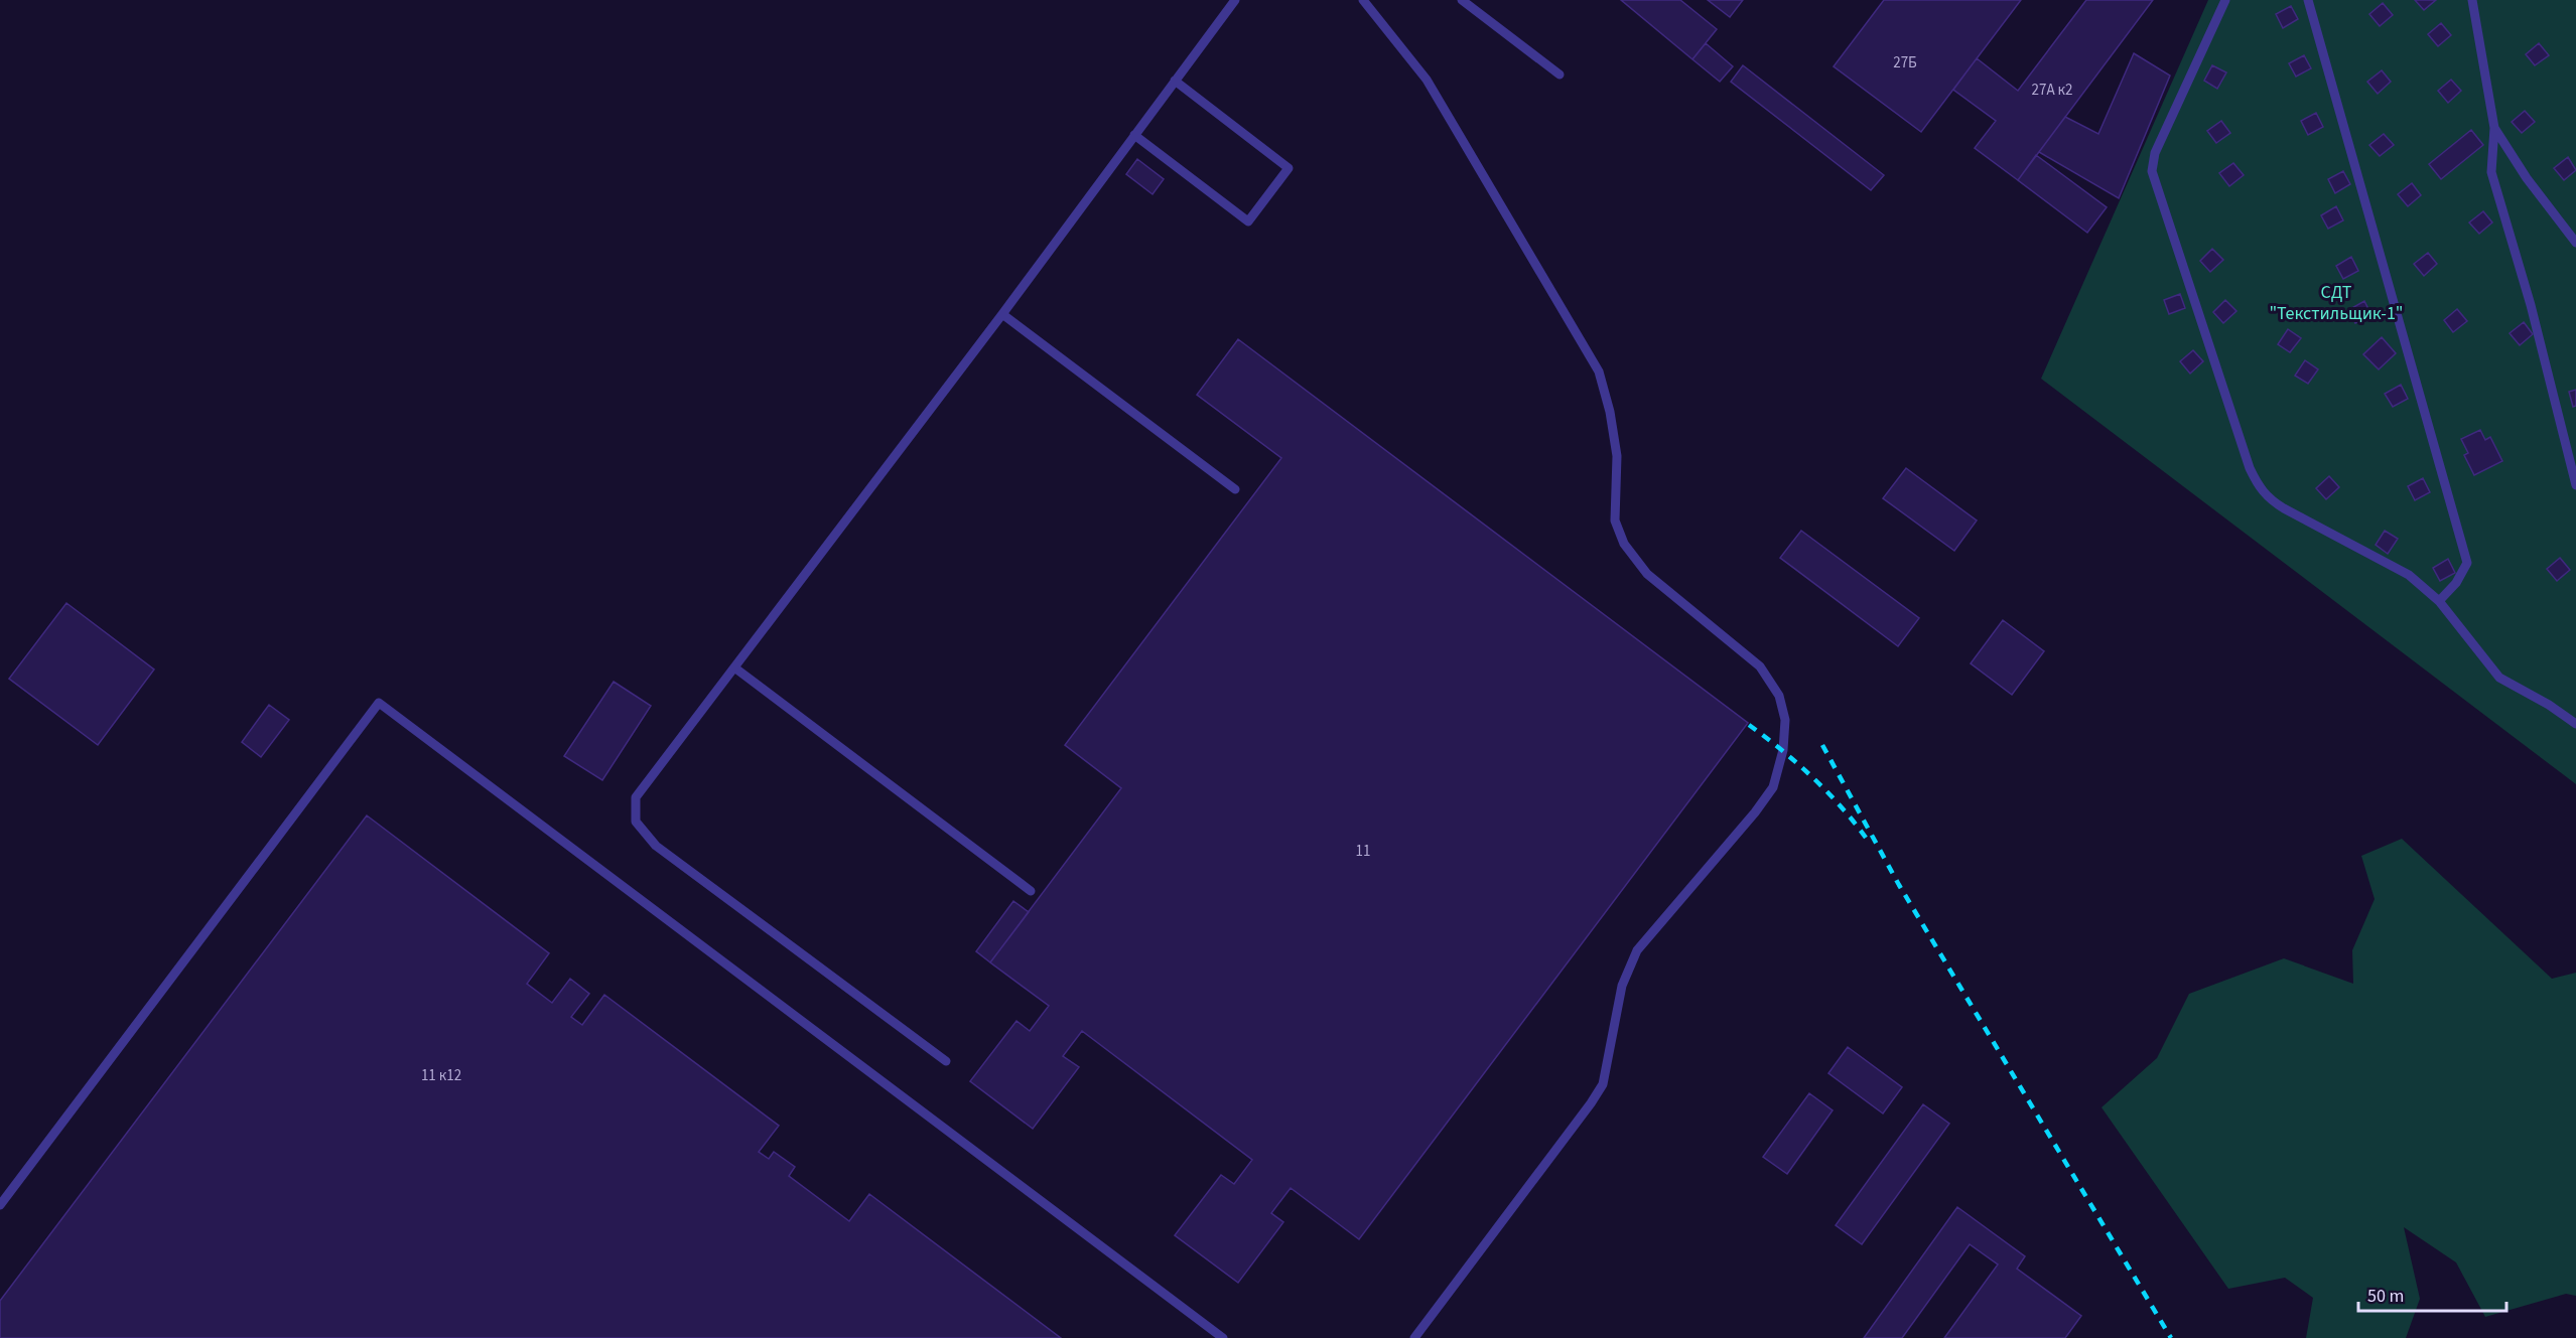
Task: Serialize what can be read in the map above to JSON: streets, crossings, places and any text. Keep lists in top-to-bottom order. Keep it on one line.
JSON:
{"parks":["СДТ \"Текстильщик-1\""],"house_numbers":["27Б","27А к2","11","11 к12"],"scale_bar":"50 m"}
